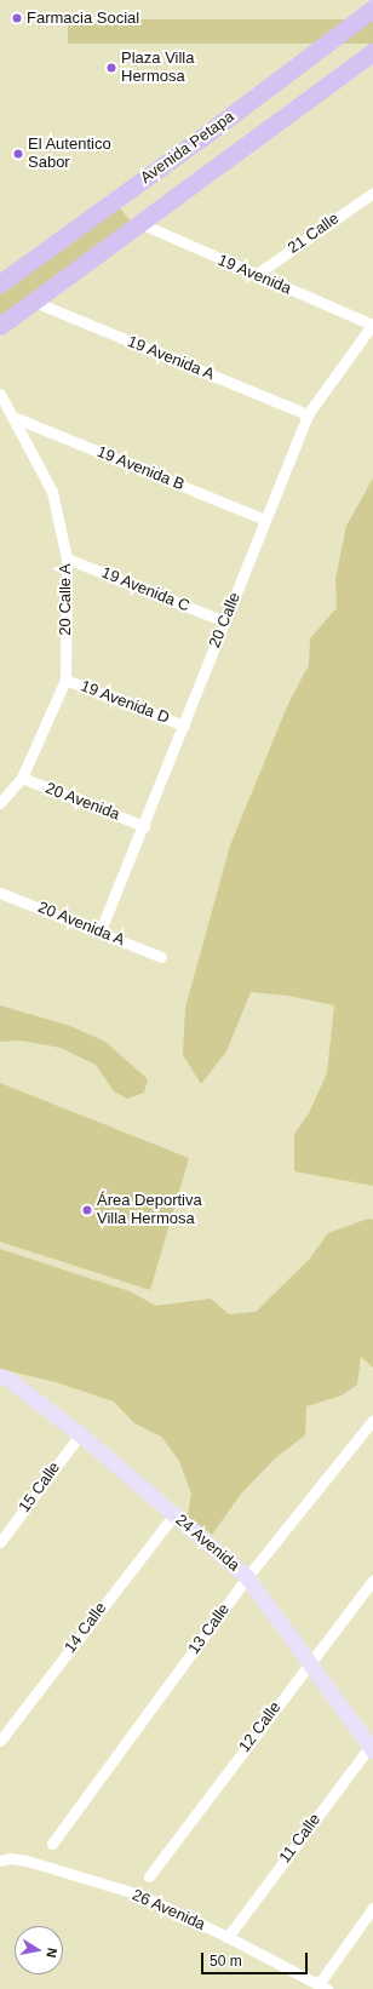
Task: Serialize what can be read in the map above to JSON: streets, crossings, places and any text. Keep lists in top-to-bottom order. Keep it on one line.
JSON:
{"streets":{"main road":["Avenida Petapa","24 Avenida"],"street":["21 Calle","19 Avenida","19 Avenida A","19 Avenida B","19 Avenida C","20 Calle A","20 Calle","19 Avenida D","20 Avenida","20 Avenida A","15 Calle","14 Calle","13 Calle","12 Calle","11 Calle","26 Avenida"]},"crossings":[["Avenida Petapa","19 Avenida"],["Avenida Petapa","19 Avenida A"],["21 Calle","19 Avenida"],["19 Avenida","20 Calle"],["19 Avenida A","20 Calle"],["19 Avenida B","20 Calle A"],["19 Avenida B","20 Calle"],["19 Avenida C","20 Calle A"],["19 Avenida C","20 Calle"],["20 Calle A","19 Avenida D"],["20 Calle A","20 Avenida"],["20 Calle","19 Avenida D"],["20 Calle","20 Avenida"],["20 Calle","20 Avenida A"],["15 Calle","24 Avenida"],["24 Avenida","14 Calle"],["24 Avenida","13 Calle"],["24 Avenida","12 Calle"],["24 Avenida","11 Calle"],["11 Calle","26 Avenida"]],"places":["Farmacia Social","Plaza Villa Hermosa","El Autentico Sabor","Área Deportiva Villa Hermosa"],"scale_bar":"50 m","north":"right"}
